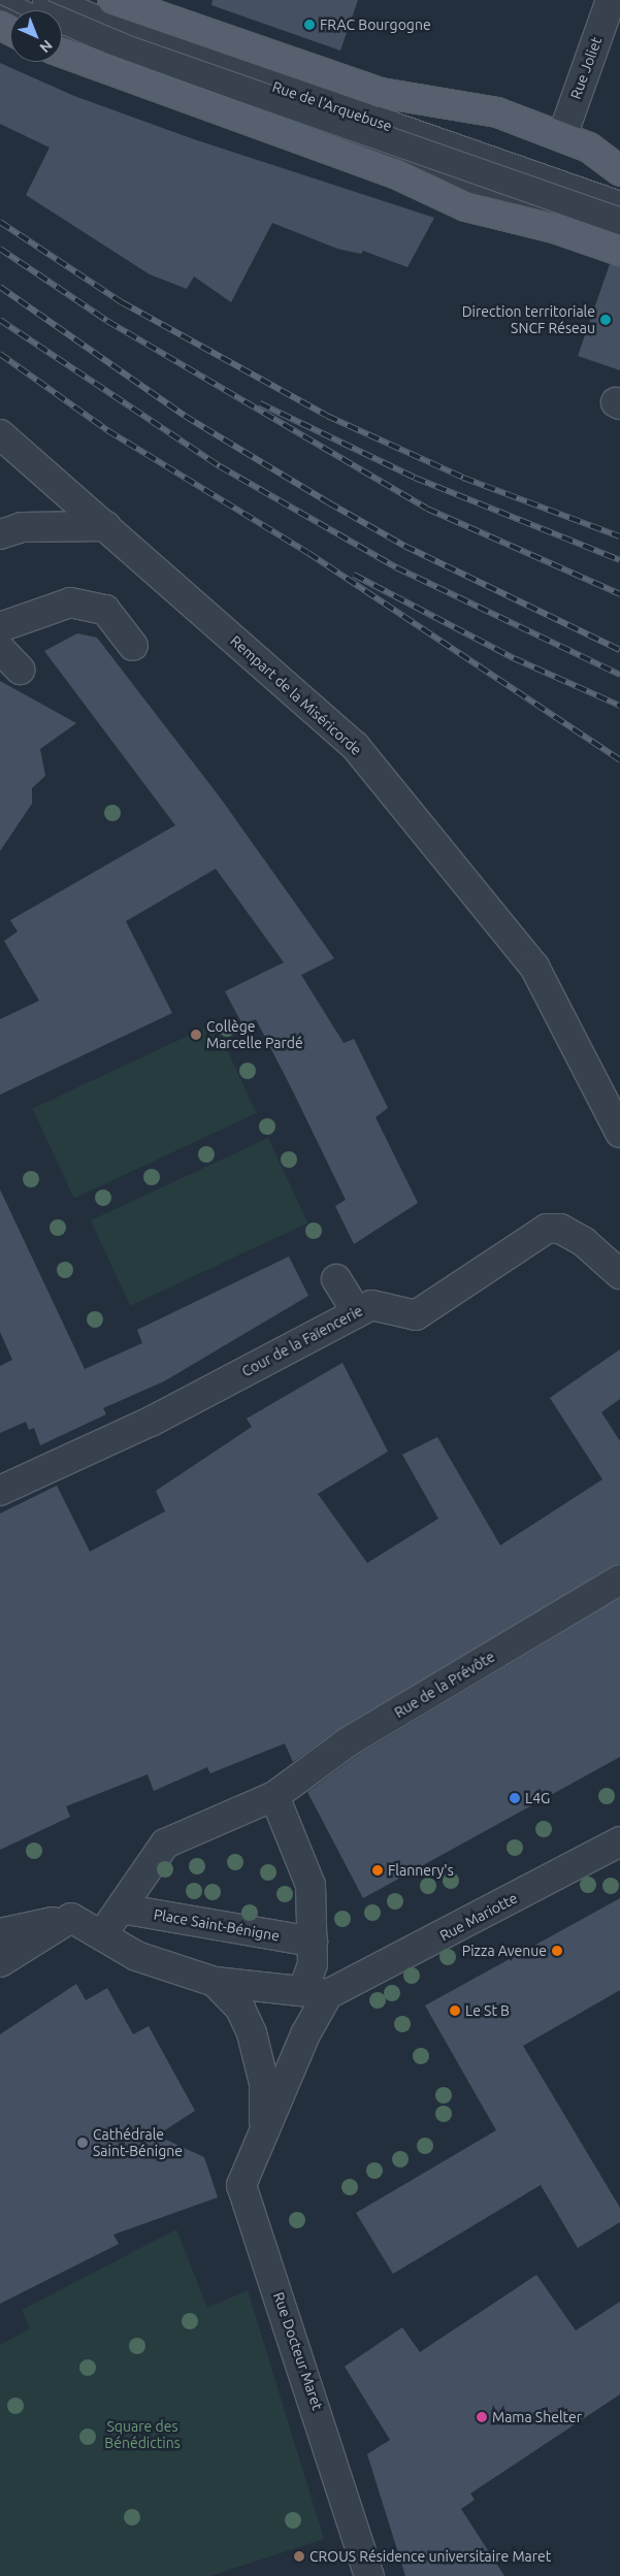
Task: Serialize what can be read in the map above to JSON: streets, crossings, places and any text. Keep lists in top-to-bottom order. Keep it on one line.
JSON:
{"streets":{"main road":["Rue de l'Arquebuse"],"street":["Rue Joliet","Rempart de la Miséricorde","Cour de la Faïencerie","Rue de la Prévôte","Rue Mariotte","Place Saint-Bénigne","Rue Docteur Maret"]},"crossings":[["Rue Joliet","Rue de l'Arquebuse"],["Rue Mariotte","Rue Docteur Maret"]],"parks":["Square des Bénédictins"],"places":["FRAC Bourgogne","Direction territoriale SNCF Réseau","Collège Marcelle Pardé","L4G","Flannery's","Pizza Avenue","Le St B","Cathédrale Saint-Bénigne","Mama Shelter","CROUS Résidence universitaire Maret"],"north":"bottom right"}
